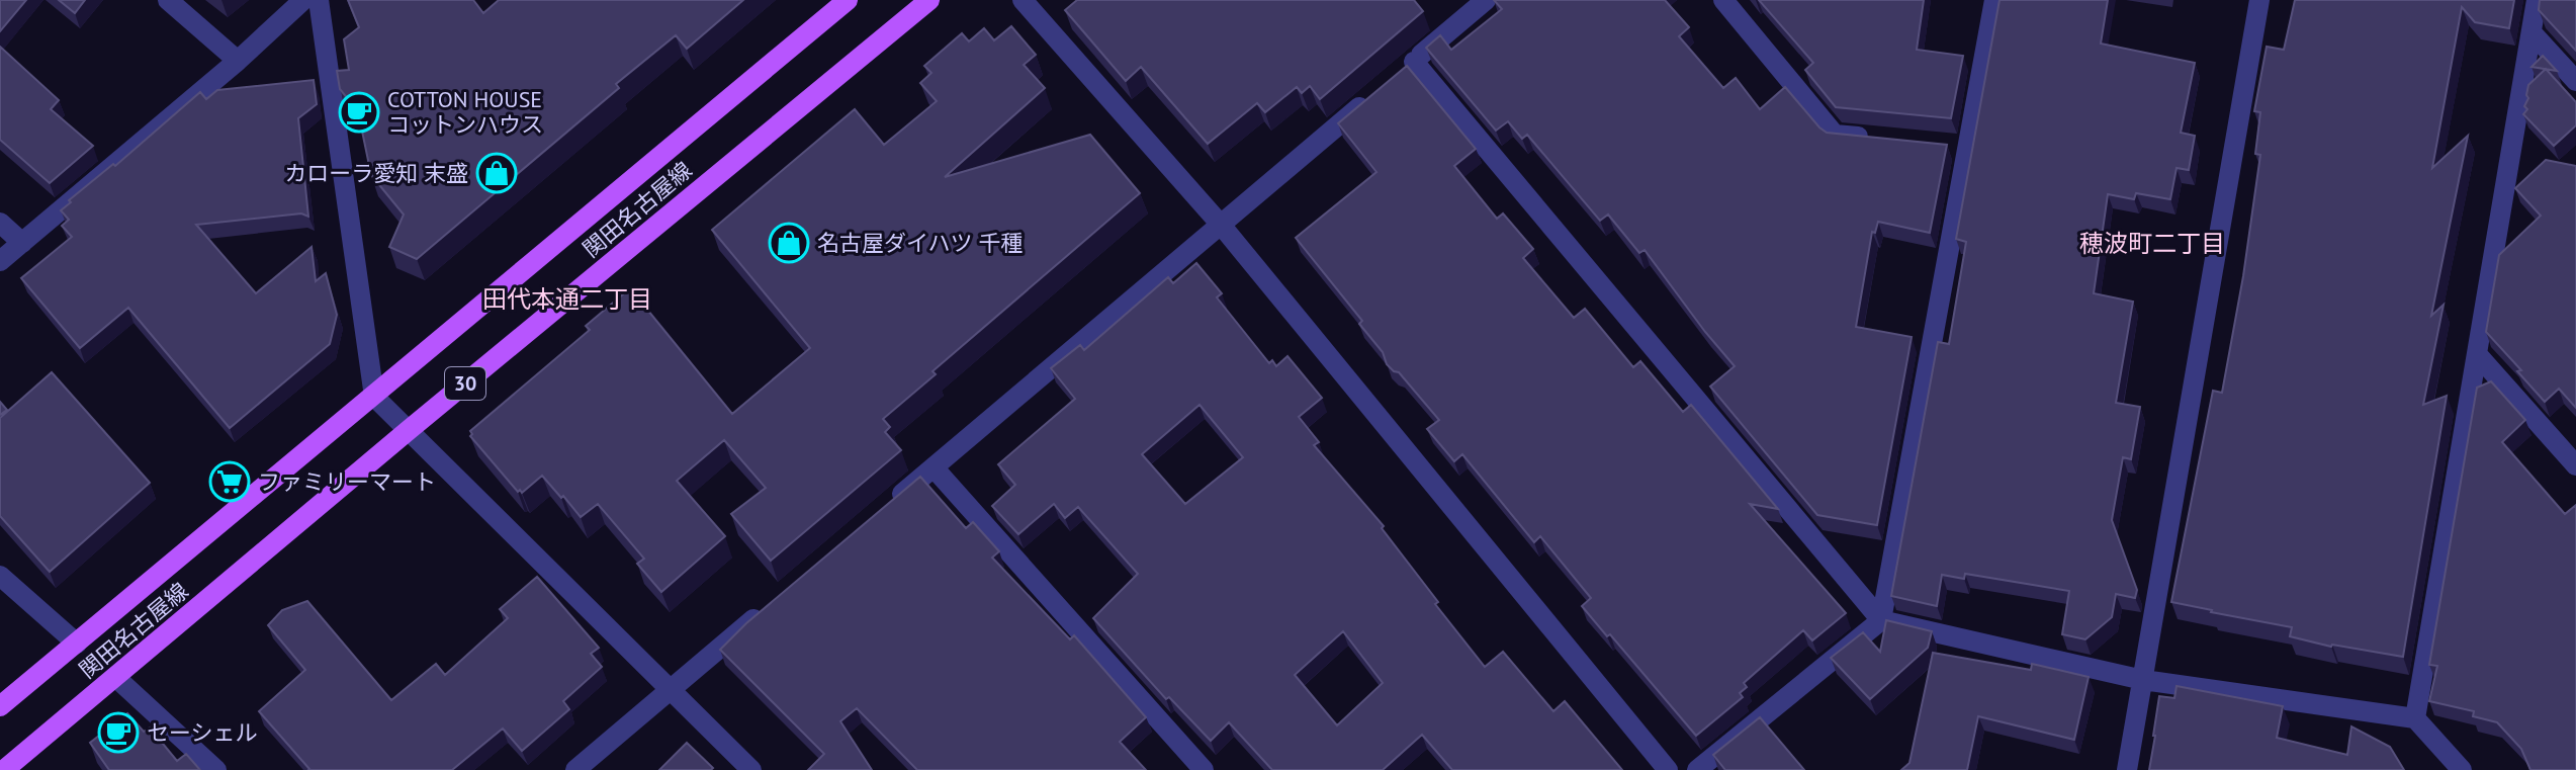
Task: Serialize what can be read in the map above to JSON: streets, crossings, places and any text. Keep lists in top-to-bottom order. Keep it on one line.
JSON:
{"streets":{"main road":["関田名古屋線","30"]},"districts":["穂波町二丁目","田代本通二丁目"],"places":{"cafe":["COTTON HOUSE コットンハウス","セーシェル"],"shop":["カローラ愛知 末盛","名古屋ダイハツ 千種"],"supermarket":["ファミリーマート"]}}
